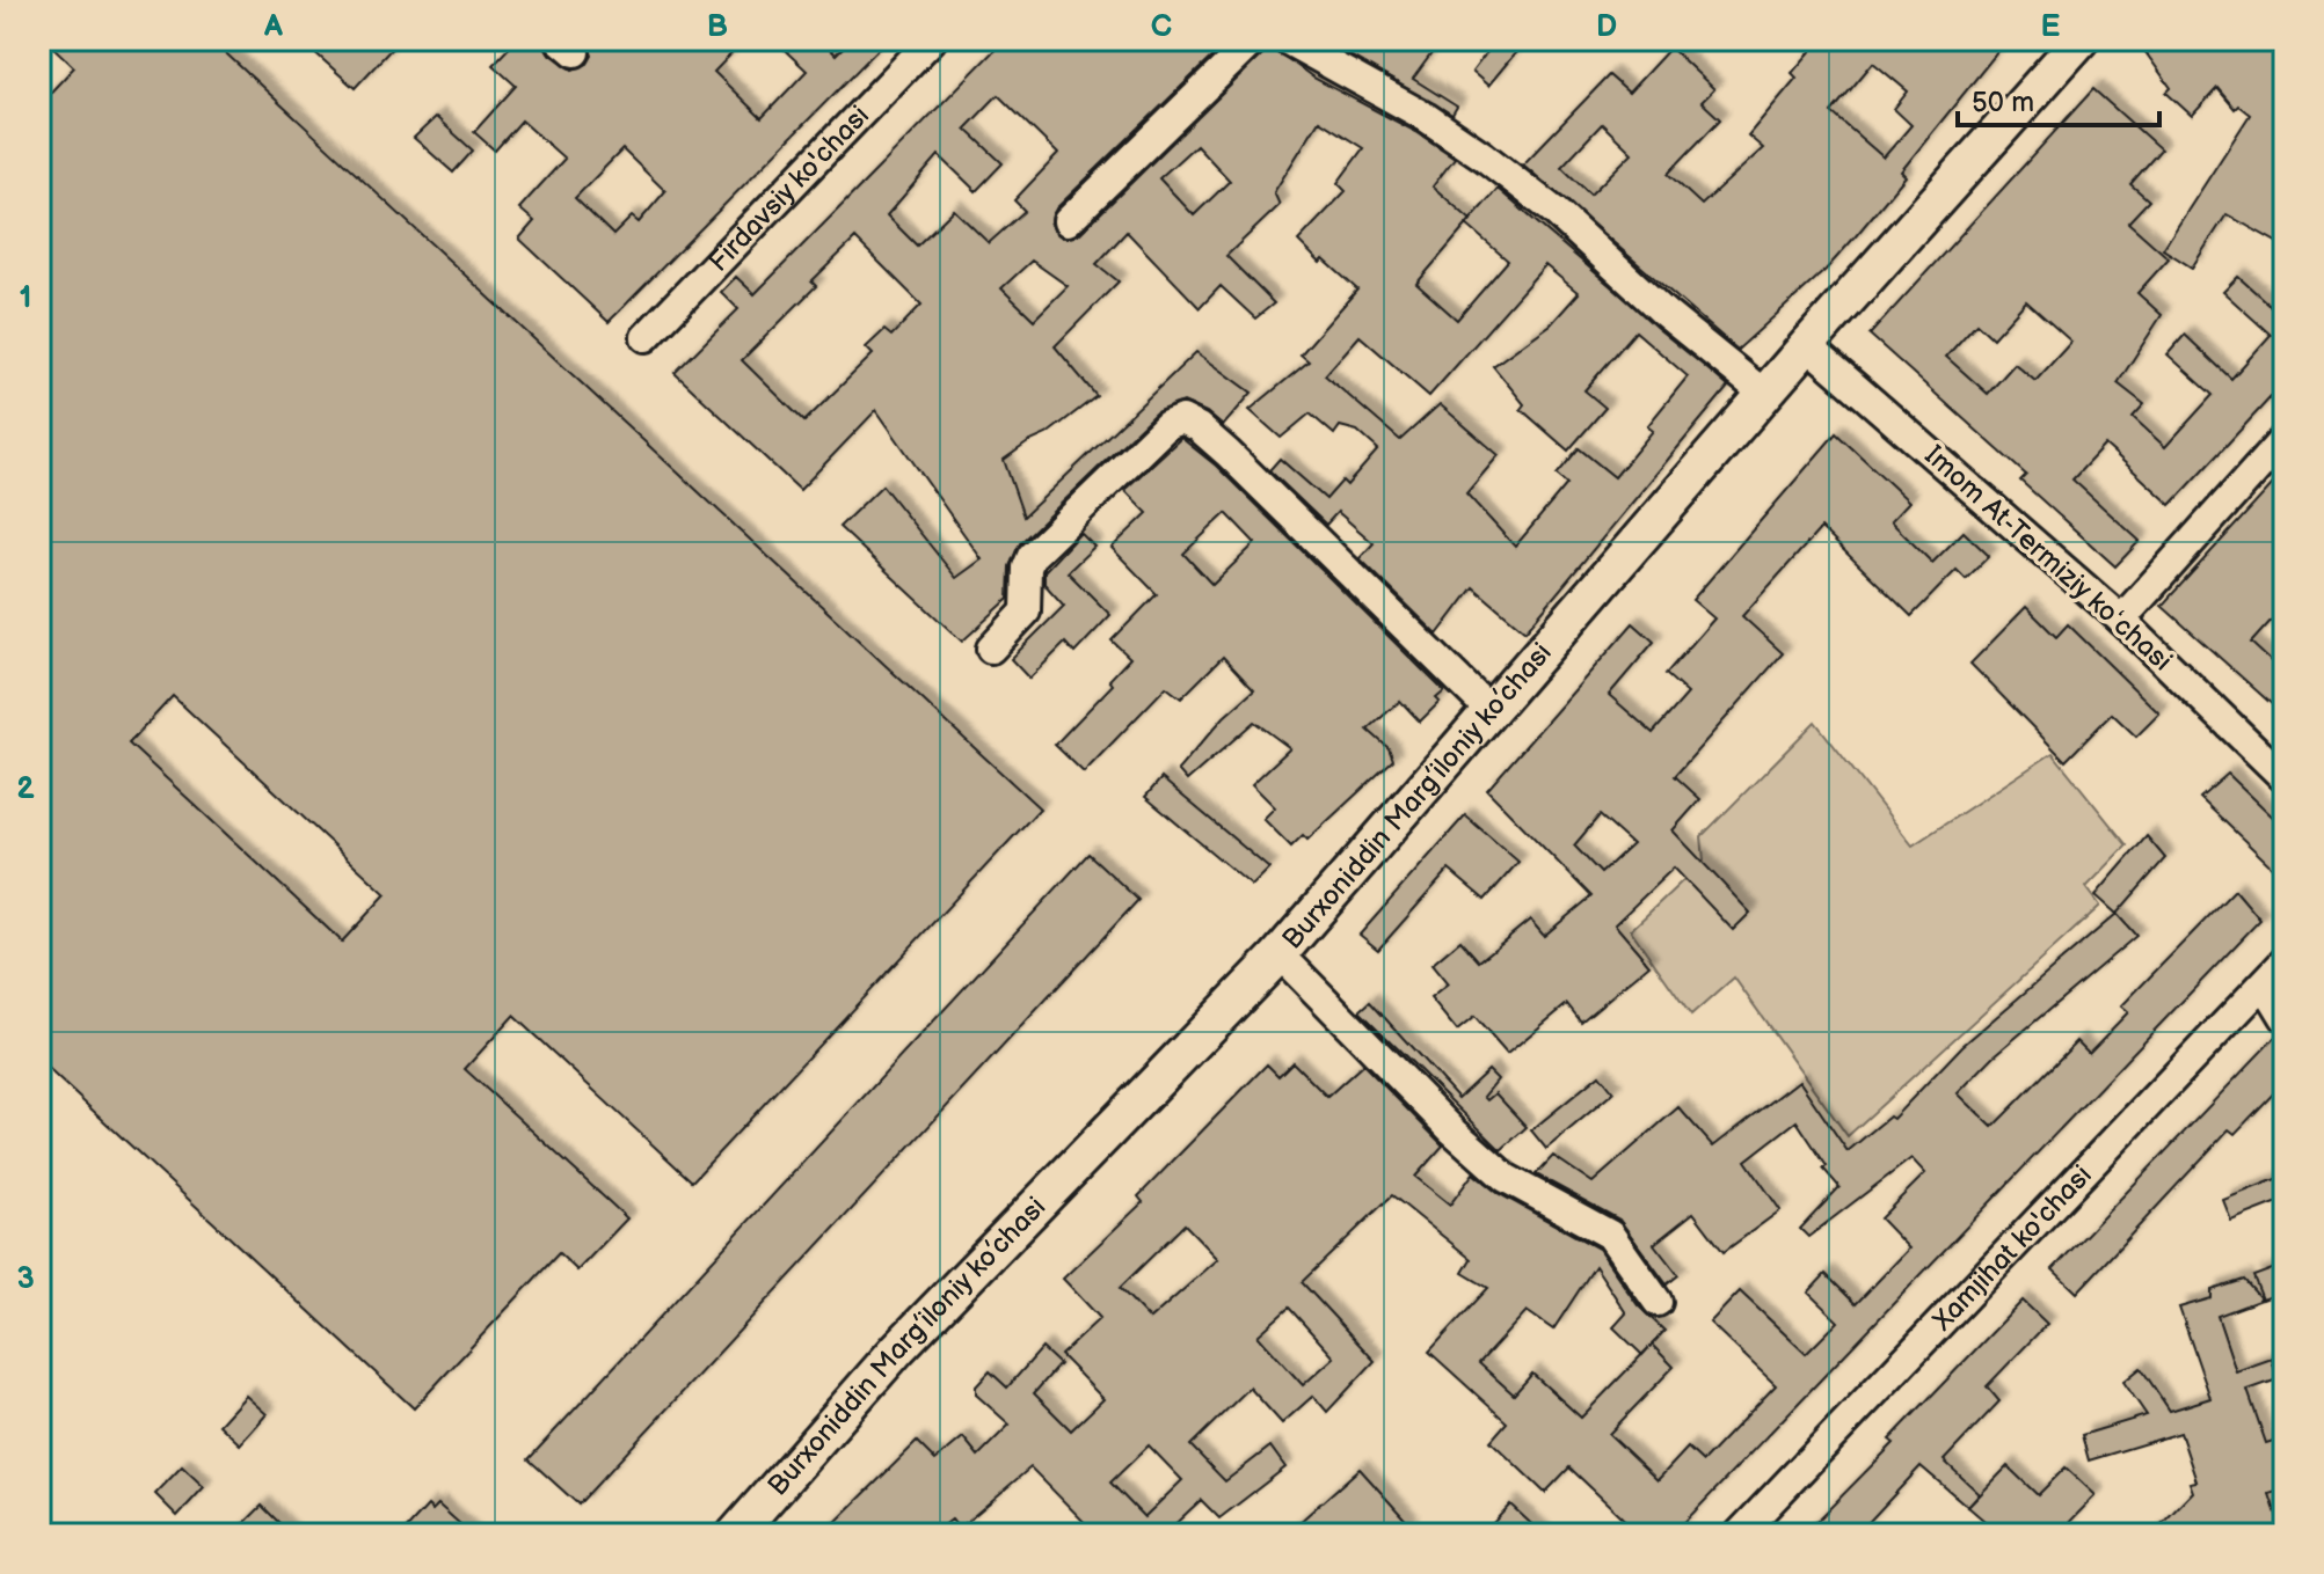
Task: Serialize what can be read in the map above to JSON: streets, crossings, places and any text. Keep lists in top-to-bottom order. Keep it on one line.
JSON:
{"streets":{"main road":["Burxoniddin Marg’iloniy ko’chasi"],"street":["Firdavsiy ko'chasi","Imom At-Termiziy koʻchasi","Xamjihat ko'chasi"]},"crossings":[["Imom At-Termiziy koʻchasi","Burxoniddin Marg’iloniy ko’chasi"]],"scale_bar":"50 m","grid":{"columns":["A","B","C","D","E"],"rows":["1","2","3"]}}
